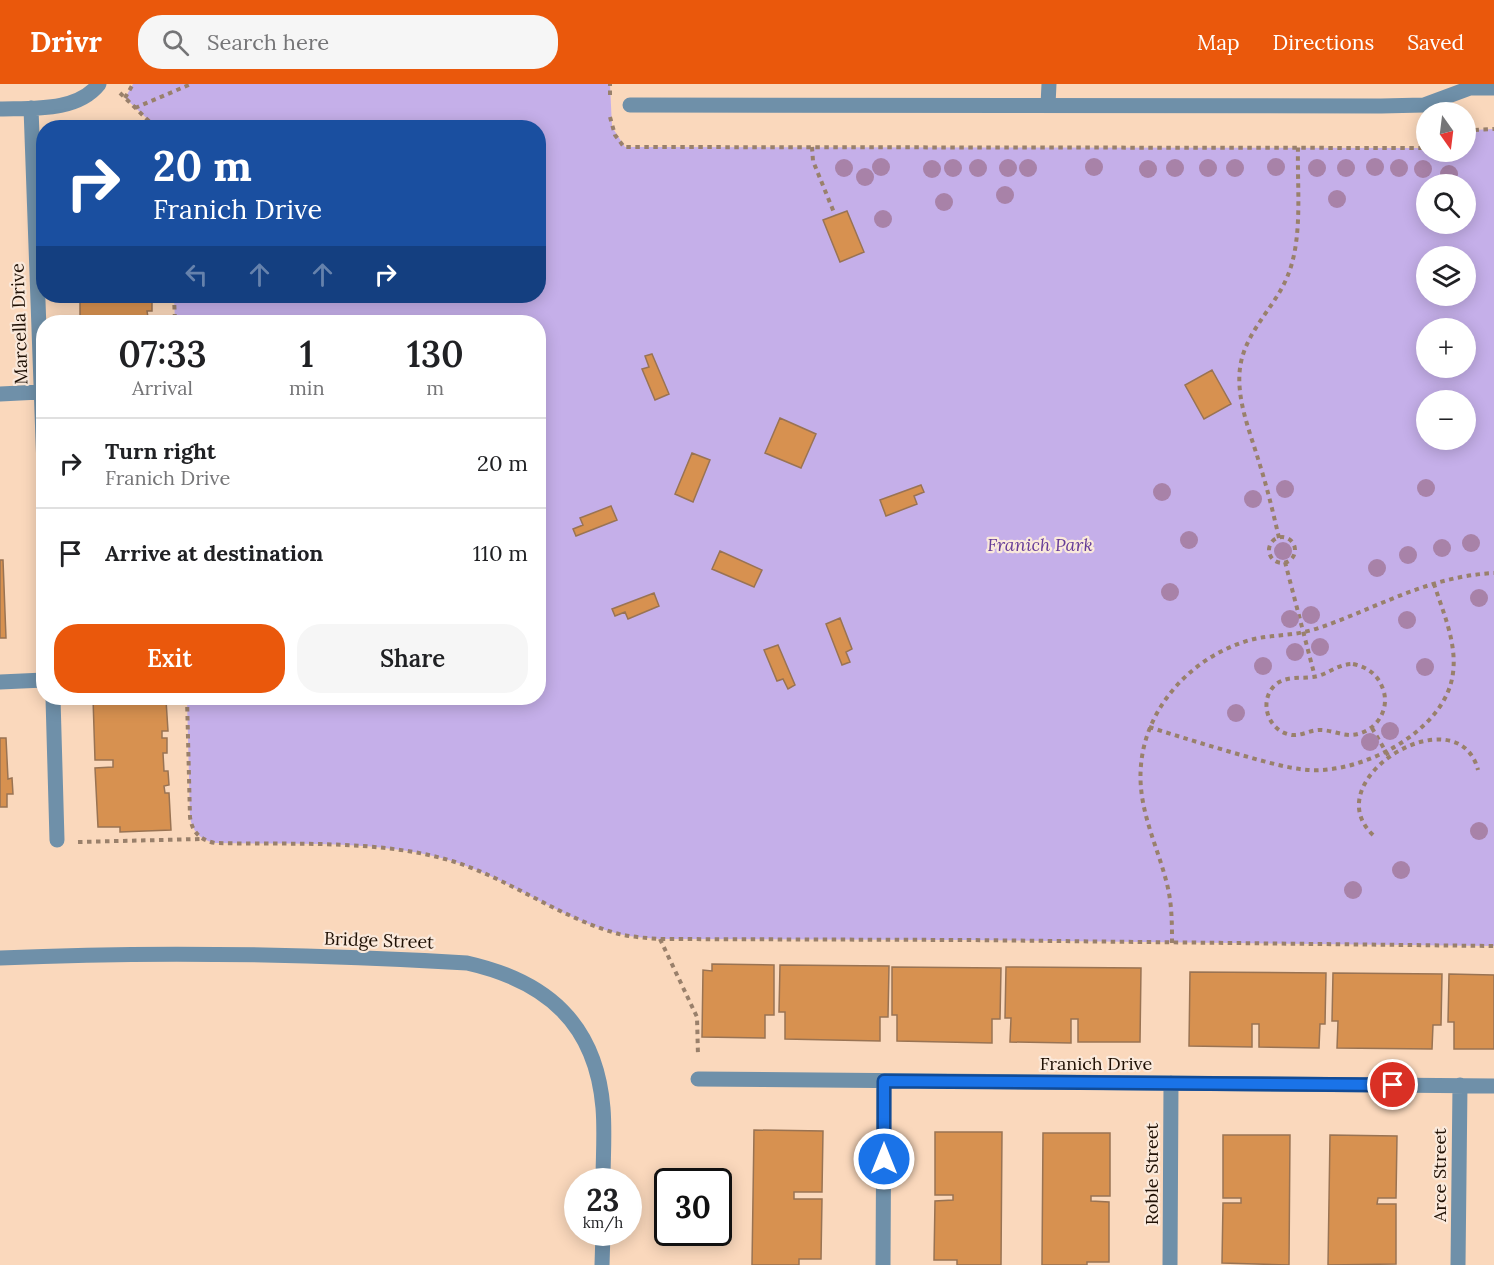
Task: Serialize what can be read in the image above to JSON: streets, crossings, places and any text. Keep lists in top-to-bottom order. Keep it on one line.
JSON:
{"streets":{"street":["Marcella Drive","Bridge Street","Franich Drive","Roble Street","Arce Street"]},"crossings":[["Franich Drive","Roble Street"],["Franich Drive","Arce Street"]],"parks":["Franich Park"],"north":"bottom","page":{"header":"Drivr","search":"Search here","nav":["Map","Directions","Saved"],"map_buttons":["+","−"],"turn":["20 m","Franich Drive"],"eta":["07:33","Arrival","1","min","130","m"],"list":[{"name":"Turn right","note":"Franich Drive","value":"20 m"},{"name":"Arrive at destination","value":"110 m"}],"buttons":["Exit","Share"],"speed":"23 km/h","limit":"30"}}
